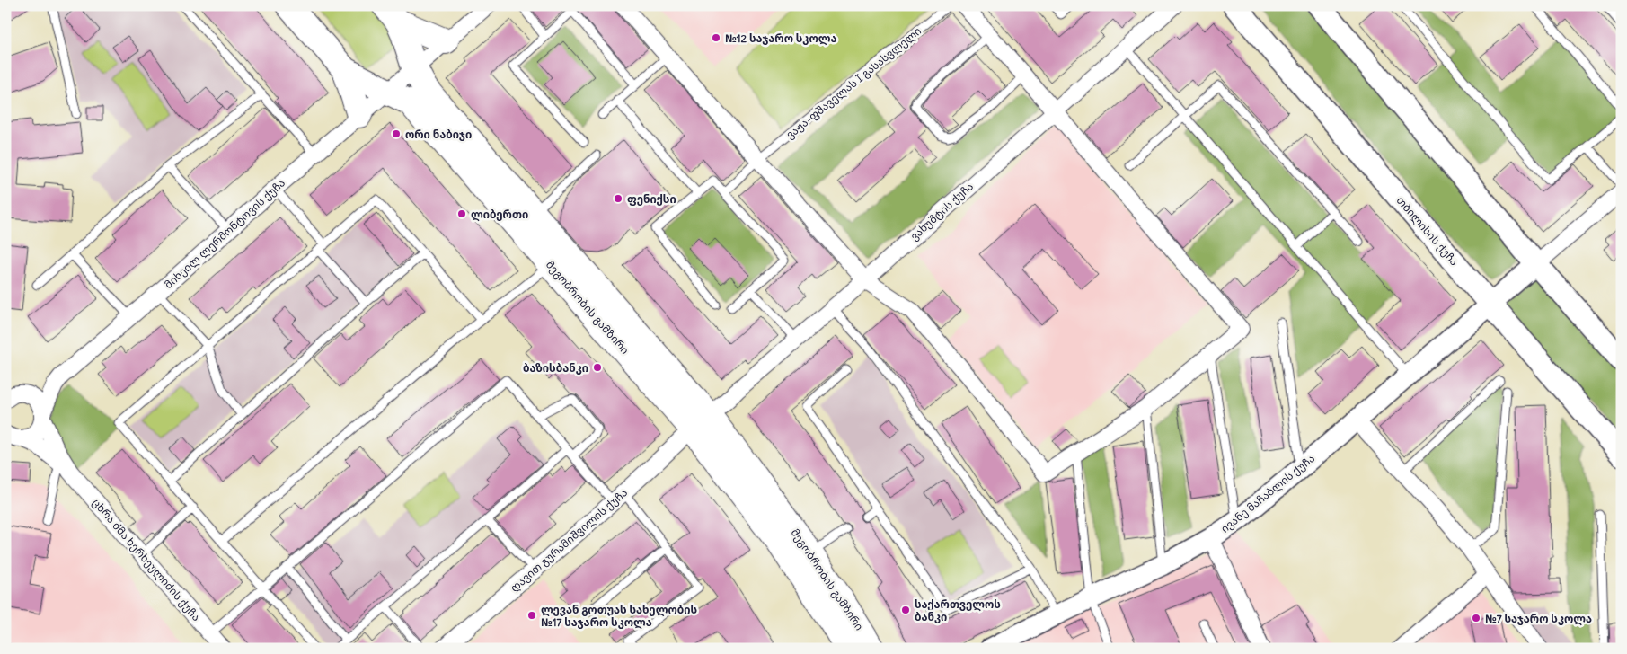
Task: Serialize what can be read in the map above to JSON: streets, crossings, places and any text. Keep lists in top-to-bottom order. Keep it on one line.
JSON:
{"streets":{"main road":["თბილისის ქუჩა","მეგობრობის გამზირი"],"street":["ვახუშტის ქუჩა","მიხეილ ლერმონტოვის ქუჩა","ივანე მაჩაბლის ქუჩა","დავით გურამიშვილის ქუჩა","ცხრა ძმა ხერხეულიძის ქუჩა"],"lane":["ვაჟა-ფშაველას I გასასვლელი"]},"crossings":[["ვახუშტის ქუჩა","მეგობრობის გამზირი"],["ვახუშტის ქუჩა","დავით გურამიშვილის ქუჩა"],["თბილისის ქუჩა","ივანე მაჩაბლის ქუჩა"],["მიხეილ ლერმონტოვის ქუჩა","მეგობრობის გამზირი"],["მიხეილ ლერმონტოვის ქუჩა","ცხრა ძმა ხერხეულიძის ქუჩა"],["მეგობრობის გამზირი","დავით გურამიშვილის ქუჩა"]],"places":["№12 საჯარო სკოლა","ორი ნაბიჯი","ფენიქსი","ლიბერთი","ბაზისბანკი","საქართველოს ბანკი","ლევან გოთუას სახელობის №17 საჯარო სკოლა","№7 საჯარო სკოლა"]}
